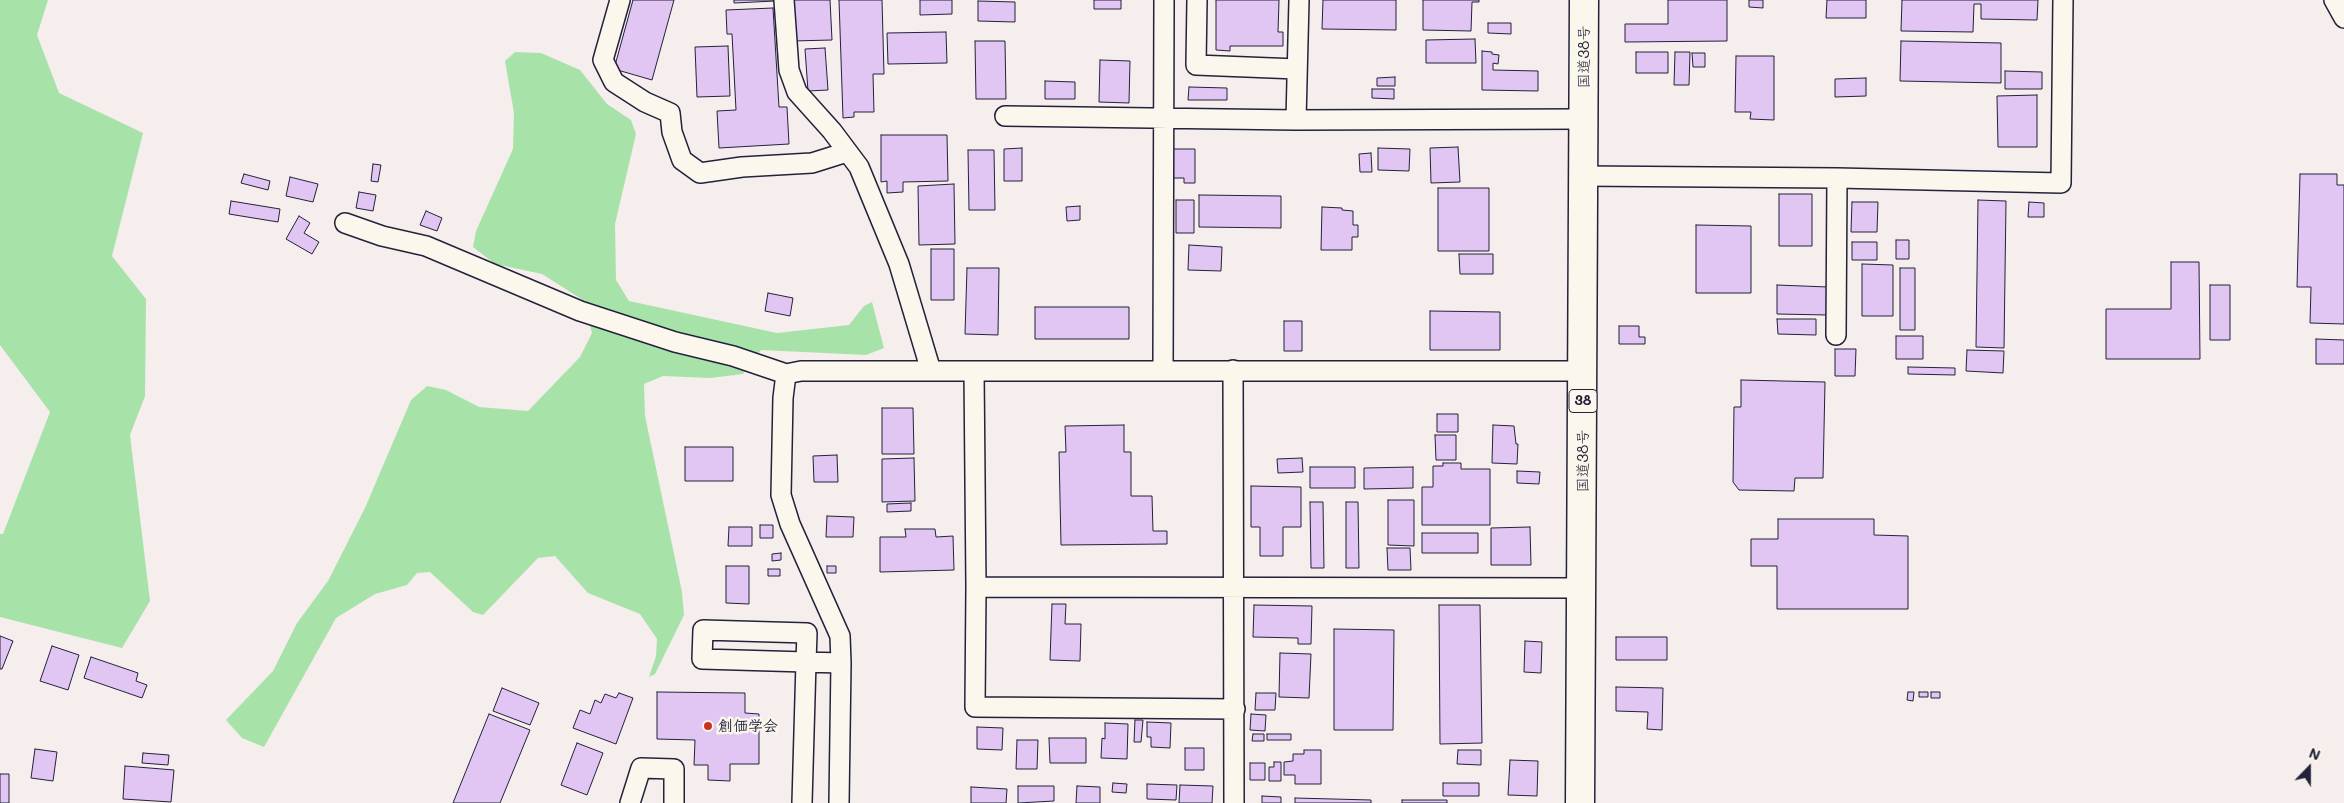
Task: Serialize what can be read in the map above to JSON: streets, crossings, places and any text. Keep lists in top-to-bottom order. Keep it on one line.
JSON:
{"streets":{"highway":["国道38号","38"]},"places":["創価学会"],"north":"top"}
